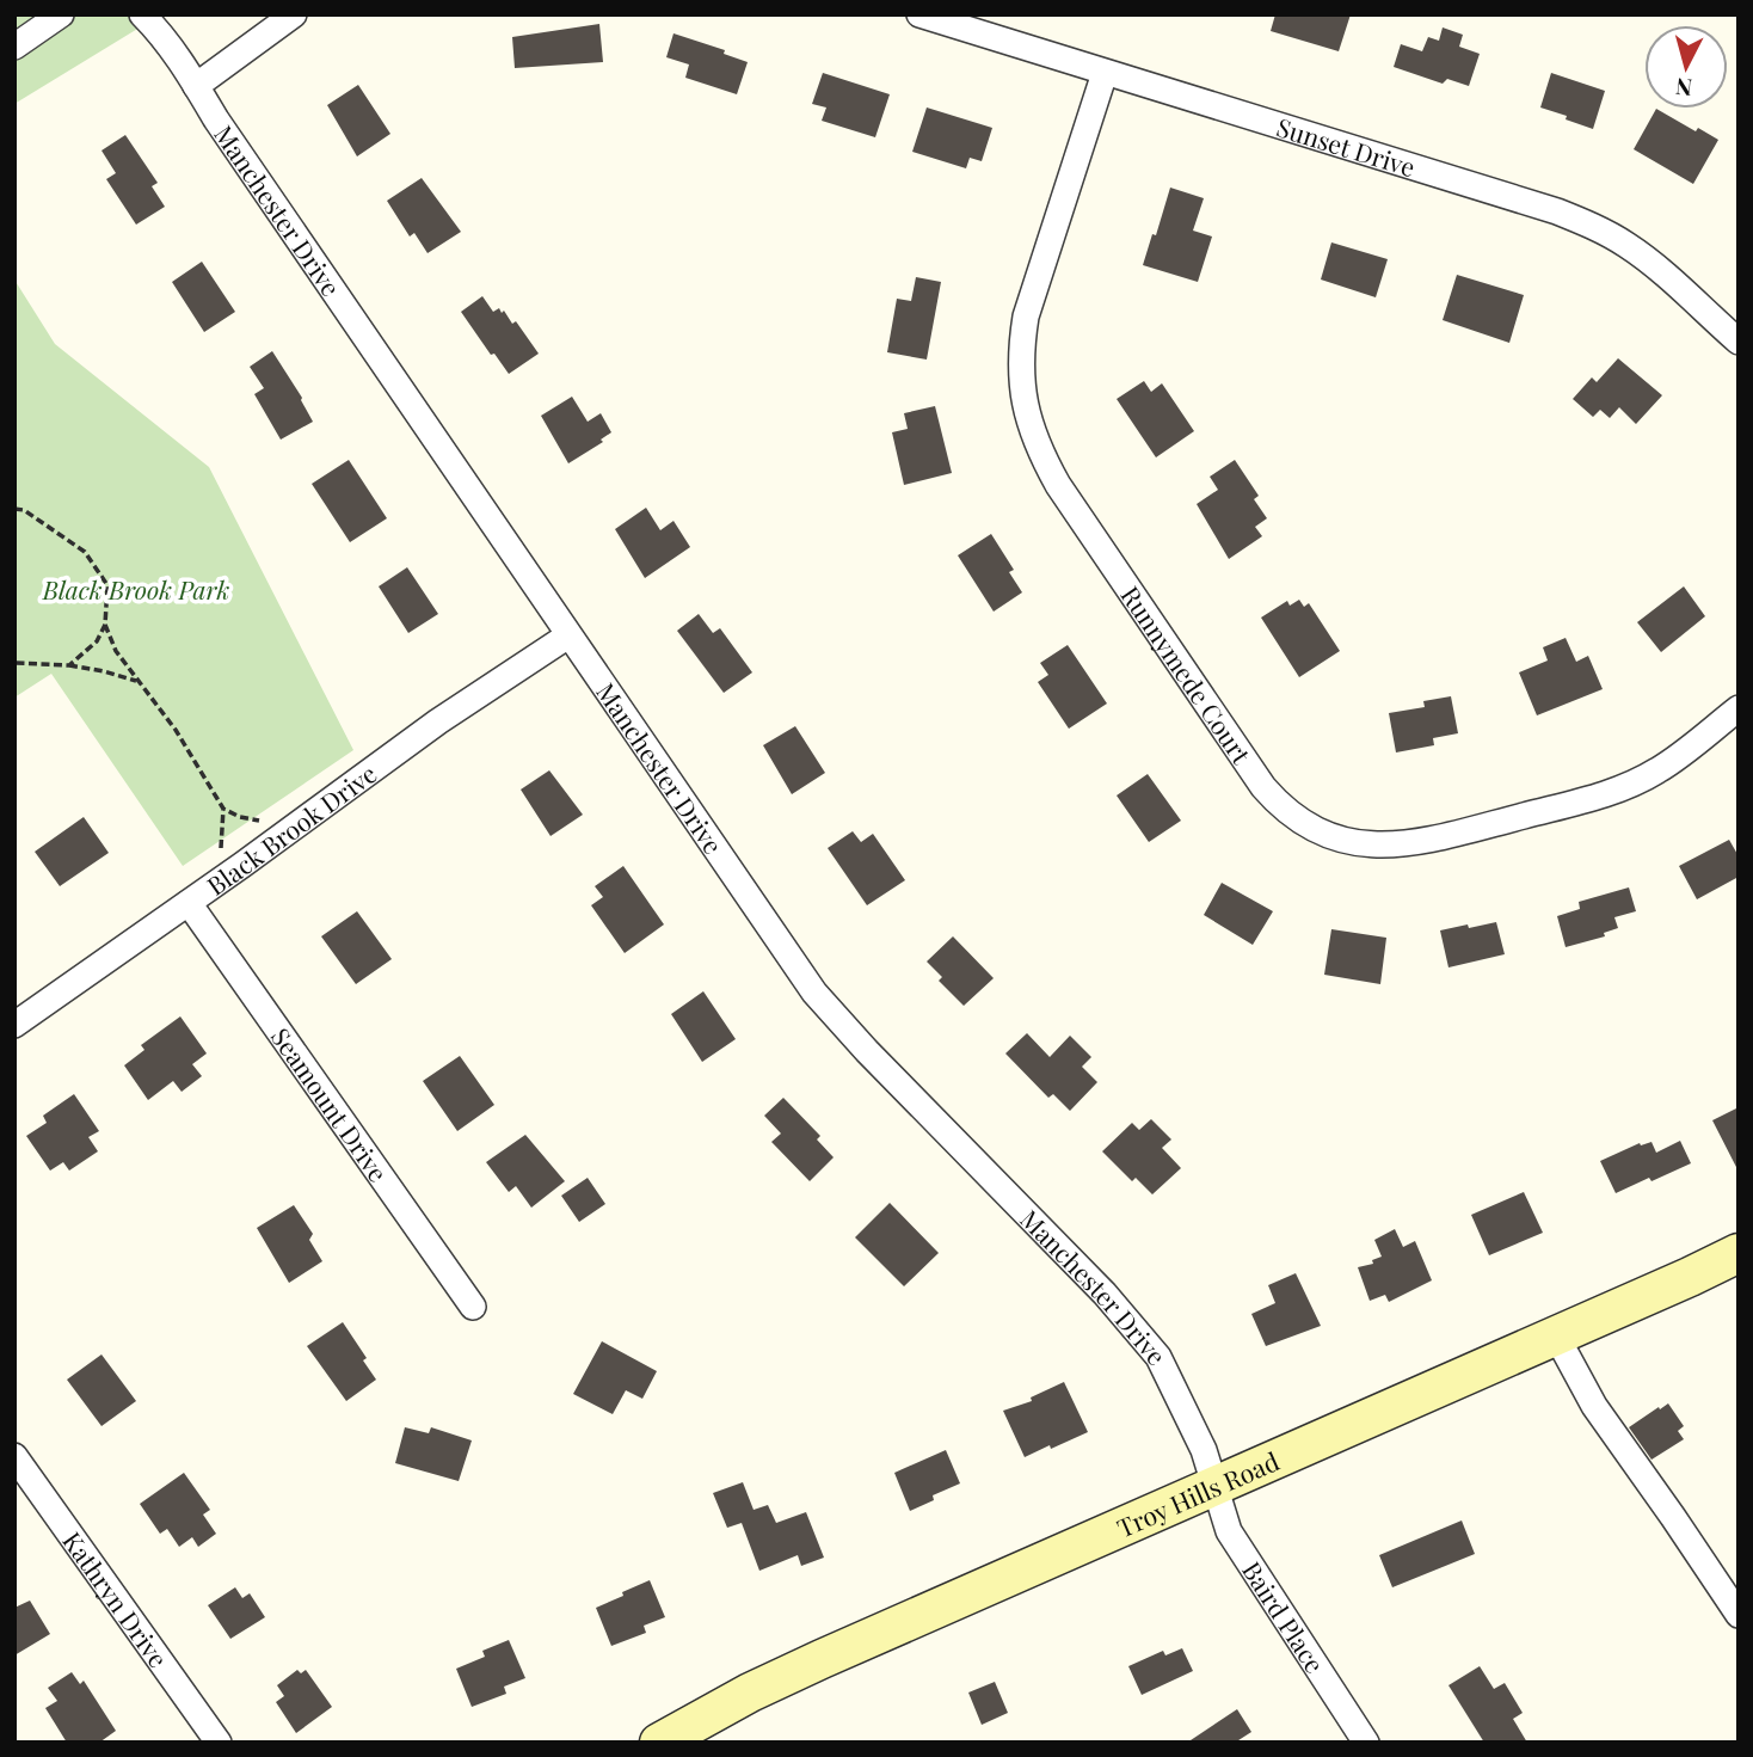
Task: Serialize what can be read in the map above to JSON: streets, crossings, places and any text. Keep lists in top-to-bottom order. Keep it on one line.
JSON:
{"streets":{"main road":["Troy Hills Road"],"street":["Sunset Drive","Manchester Drive","Runnymede Court","Black Brook Drive","Seamount Drive","Kathryn Drive","Baird Place"]},"crossings":[["Sunset Drive","Runnymede Court"],["Manchester Drive","Black Brook Drive"],["Manchester Drive","Troy Hills Road"],["Manchester Drive","Baird Place"],["Black Brook Drive","Seamount Drive"],["Troy Hills Road","Baird Place"]],"parks":["Black Brook Park"],"north":"bottom"}
